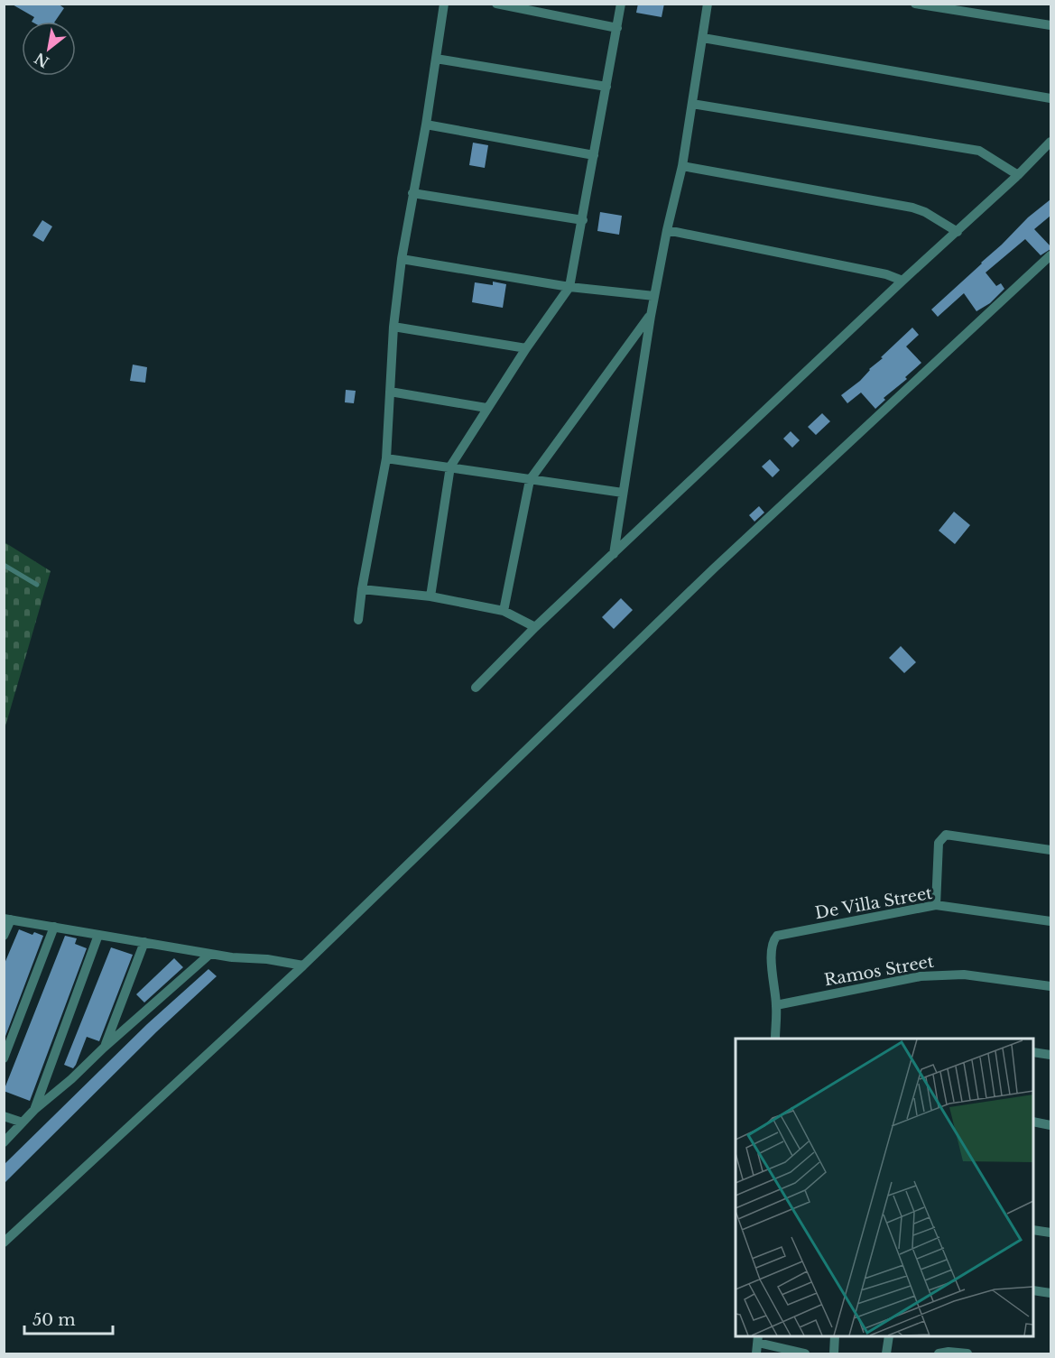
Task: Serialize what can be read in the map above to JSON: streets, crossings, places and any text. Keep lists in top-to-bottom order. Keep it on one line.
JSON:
{"streets":{"street":["De Villa Street","Ramos Street"]},"crossings":[["De Villa Street","Ramos Street"]],"scale_bar":"50 m","north":"bottom left"}
